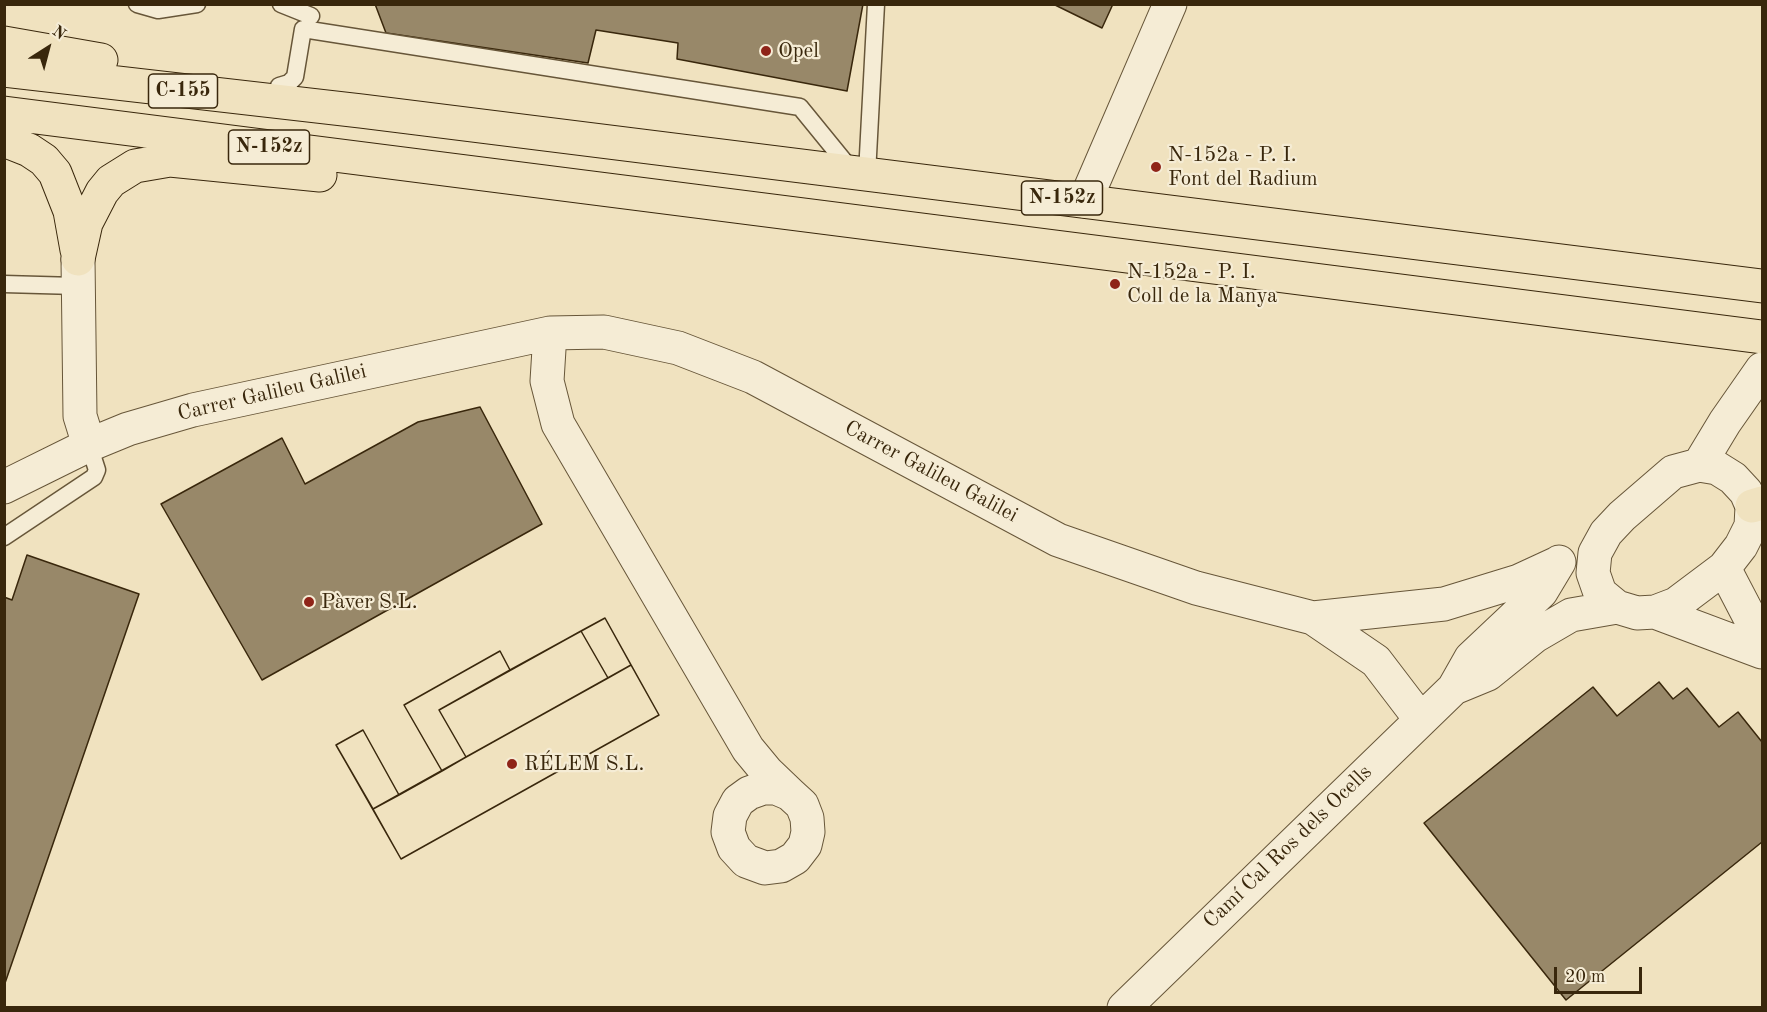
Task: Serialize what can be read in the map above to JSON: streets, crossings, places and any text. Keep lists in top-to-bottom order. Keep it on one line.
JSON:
{"streets":{"highway":["C-155","N-152z"],"street":["Carrer Galileu Galilei","Camí Cal Ros dels Ocells"]},"crossings":[["C-155","N-152z"],["Carrer Galileu Galilei","Camí Cal Ros dels Ocells"]],"places":["Opel","N-152a - P. I. Font del Radium","N-152a - P. I. Coll de la Manya","Pàver S.L.","RÉLEM S.L."],"scale_bar":"20 m","north":"top right"}
